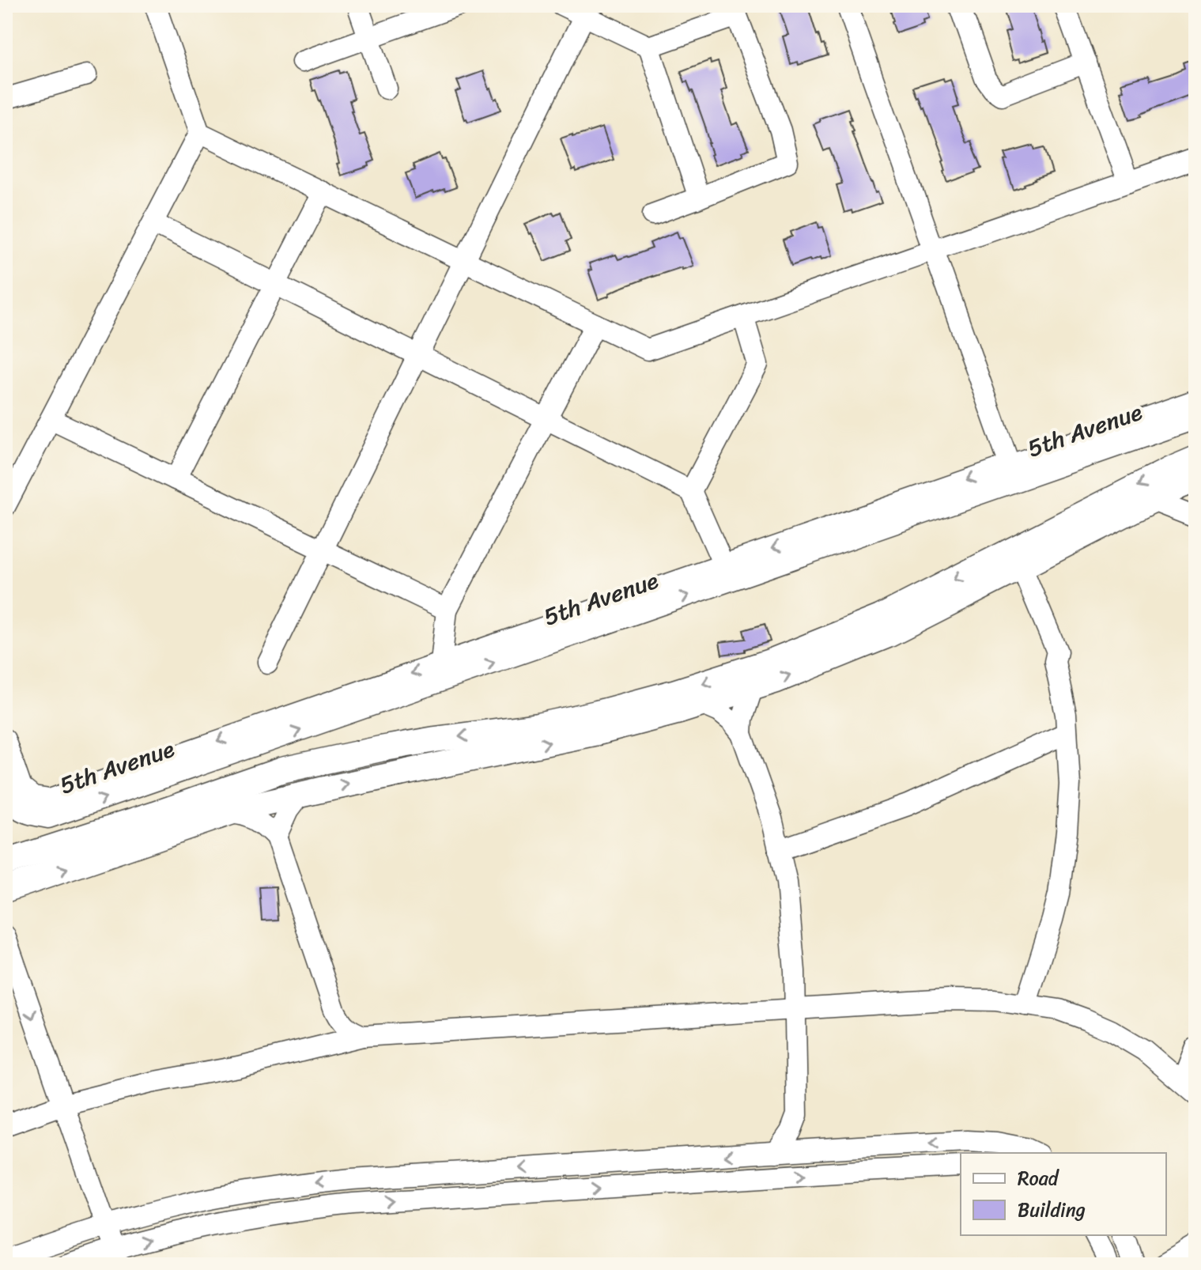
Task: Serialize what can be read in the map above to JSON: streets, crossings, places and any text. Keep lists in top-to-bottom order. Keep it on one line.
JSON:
{"streets":{"street":["5th Avenue"]},"legend":["Road","Building"]}
